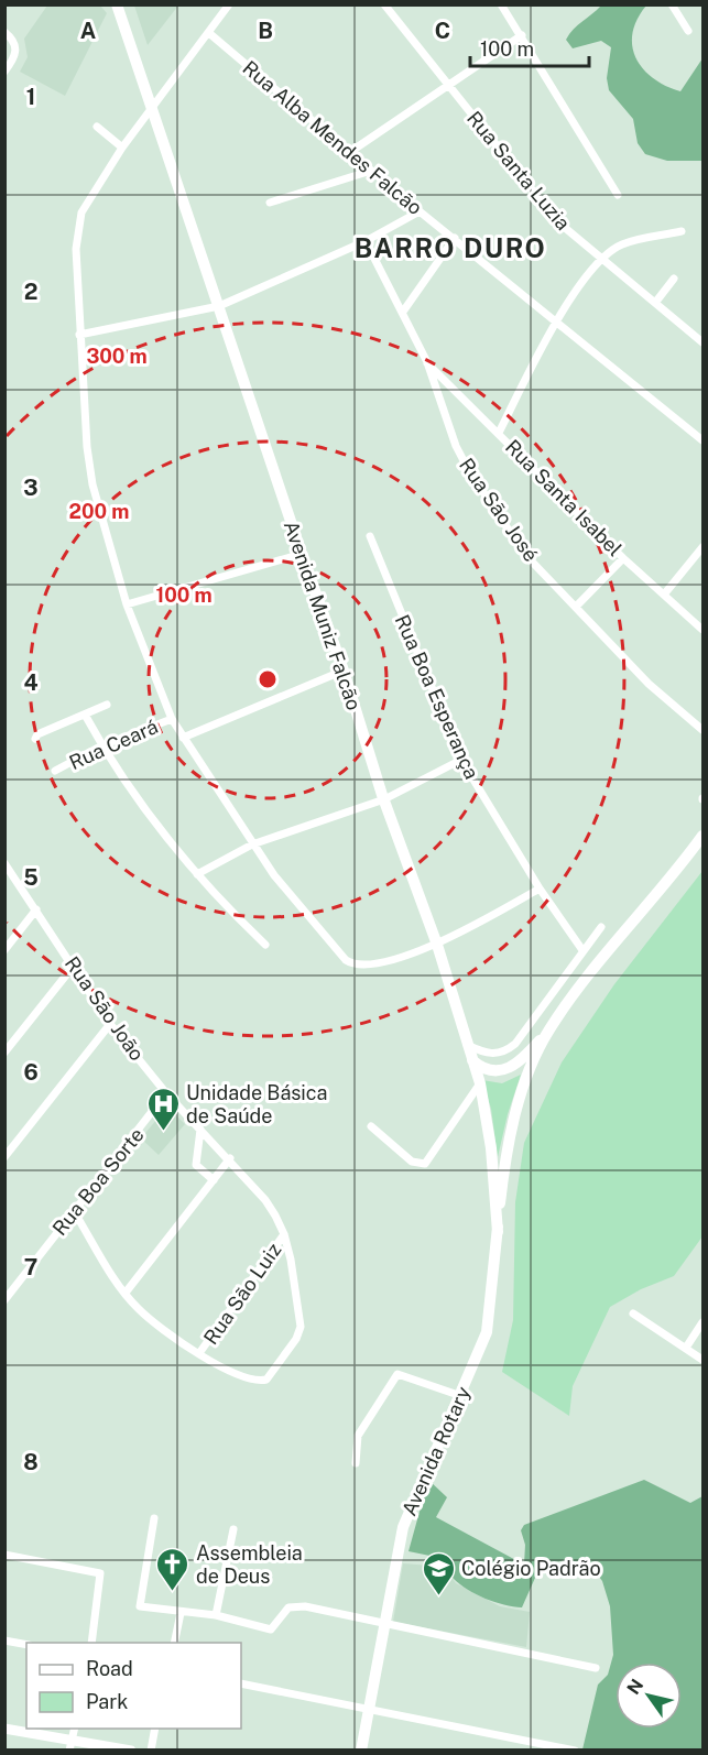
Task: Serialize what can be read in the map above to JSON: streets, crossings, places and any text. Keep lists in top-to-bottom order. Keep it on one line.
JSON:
{"streets":{"main road":["Avenida Muniz Falcão","Avenida Rotary"],"street":["Rua Alba Mendes Falcão","Rua Santa Luzia","Rua Santa Isabel","Rua São José","Rua Boa Esperança","Rua Ceará","Rua São João","Rua Boa Sorte","Rua São Luiz"]},"crossings":[["Rua Santa Isabel","Rua São José"],["Avenida Muniz Falcão","Avenida Rotary"],["Rua São João","Rua Boa Sorte"],["Rua São João","Rua São Luiz"]],"districts":["BARRO DURO"],"places":{"hospital":["Unidade Básica de Saúde"],"church":["Assembleia de Deus"],"school or university":["Colégio Padrão"]},"legend":["Road","Park"],"scale_bar":"100 m","north":"top left","grid":{"columns":["A","B","C"],"rows":["1","2","3","4","5","6","7","8"]},"rings":["300 m","200 m","100 m"]}
